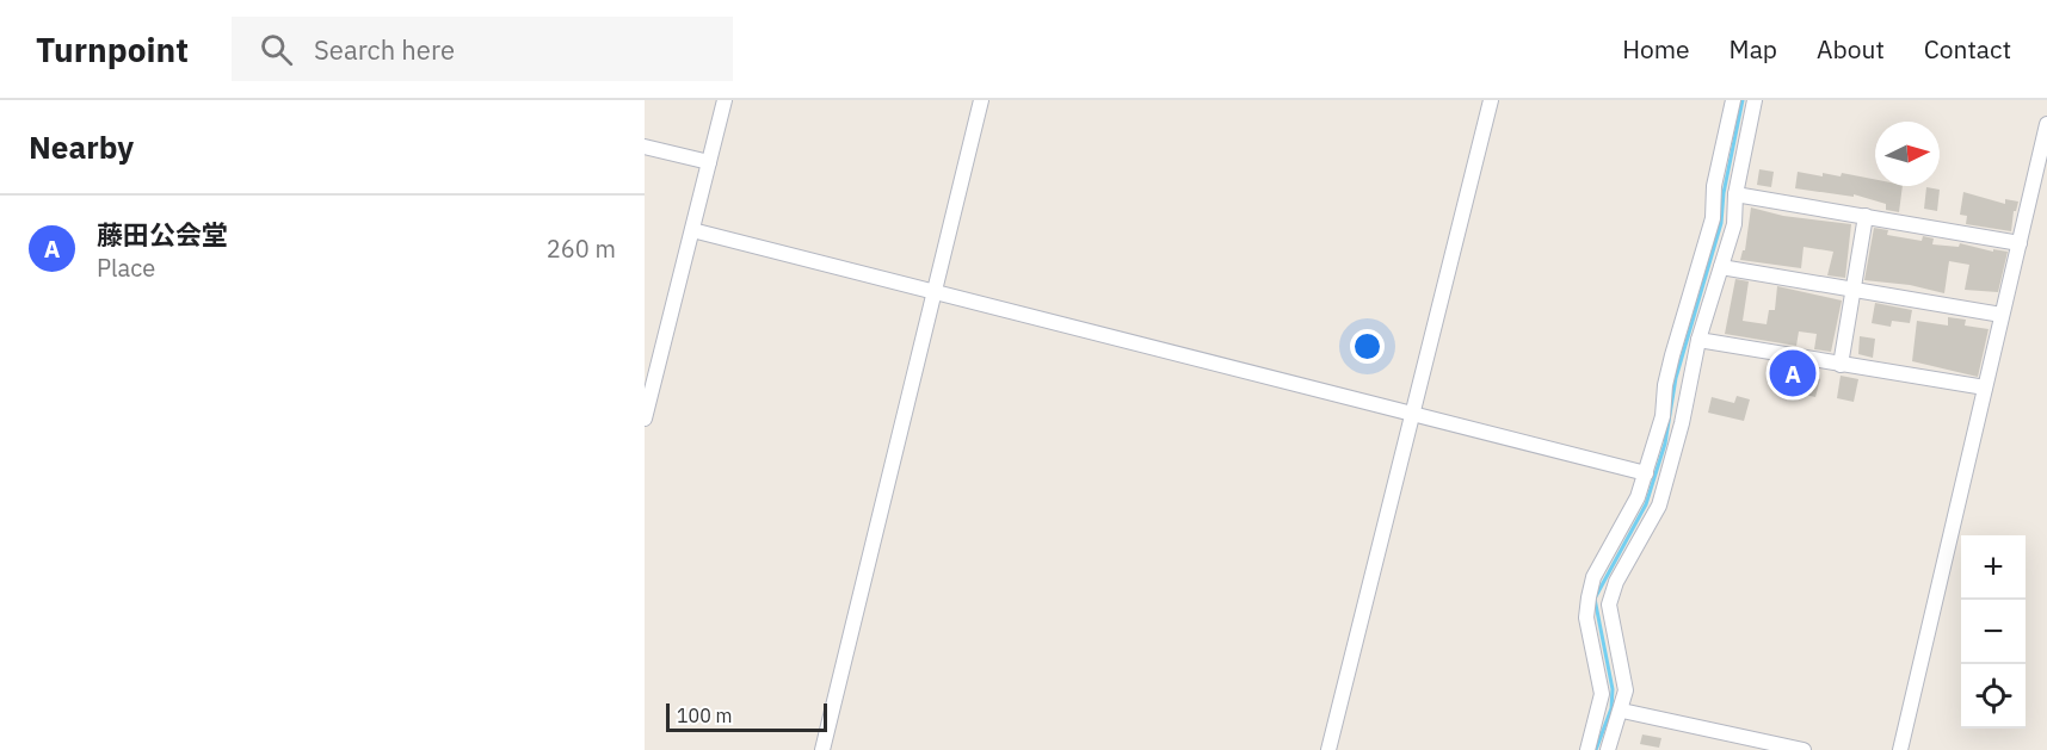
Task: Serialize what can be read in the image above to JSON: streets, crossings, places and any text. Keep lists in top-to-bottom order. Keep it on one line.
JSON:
{"scale_bar":"100 m","north":"right","page":{"header":"Turnpoint","search":"Search here","nav":["Home","Map","About","Contact"],"heading":"Nearby","list":[{"mark":"A","name":"藤田公会堂","note":"Place","value":"260 m"}],"pins":"A","map_buttons":["+","−"],"scale":"100 m"}}
